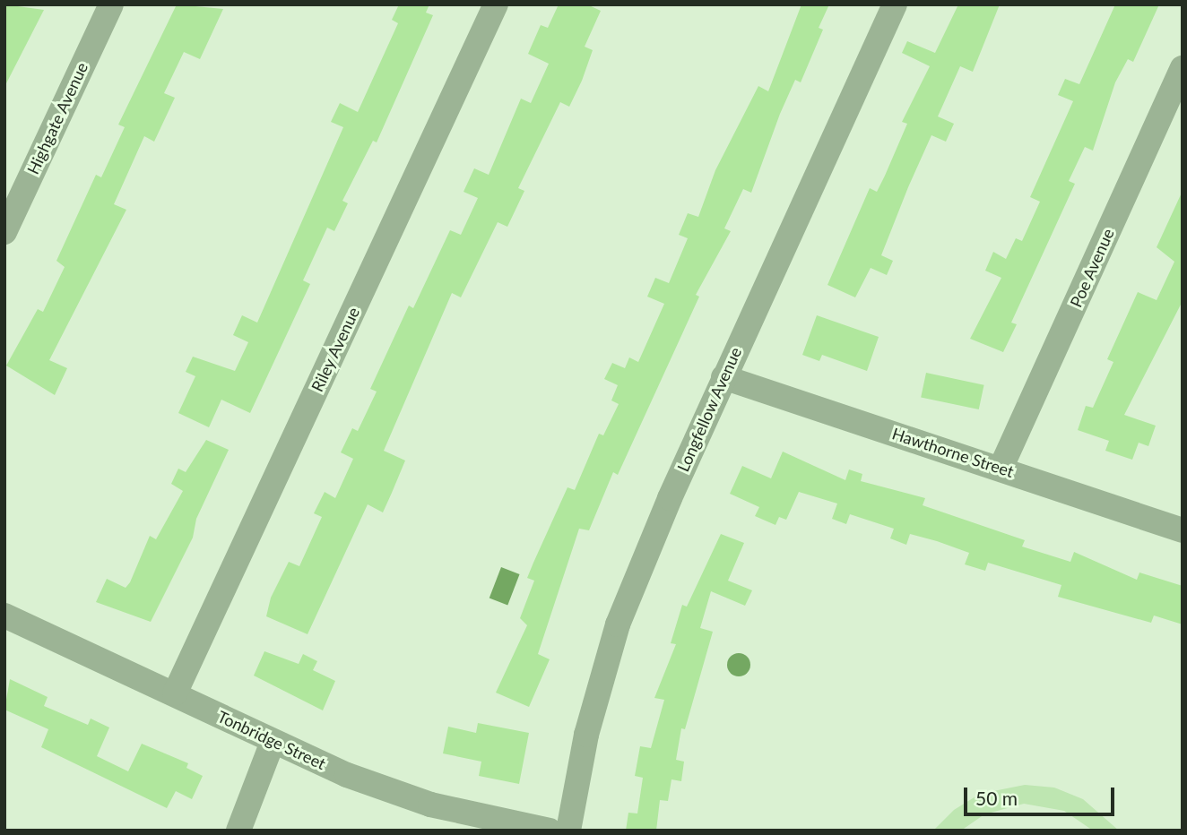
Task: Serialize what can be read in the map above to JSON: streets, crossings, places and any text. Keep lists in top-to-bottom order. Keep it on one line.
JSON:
{"streets":{"street":["Highgate Avenue","Poe Avenue","Riley Avenue","Longfellow Avenue","Hawthorne Street","Tonbridge Street"]},"crossings":[["Poe Avenue","Hawthorne Street"],["Riley Avenue","Tonbridge Street"],["Longfellow Avenue","Hawthorne Street"]],"scale_bar":"50 m"}
